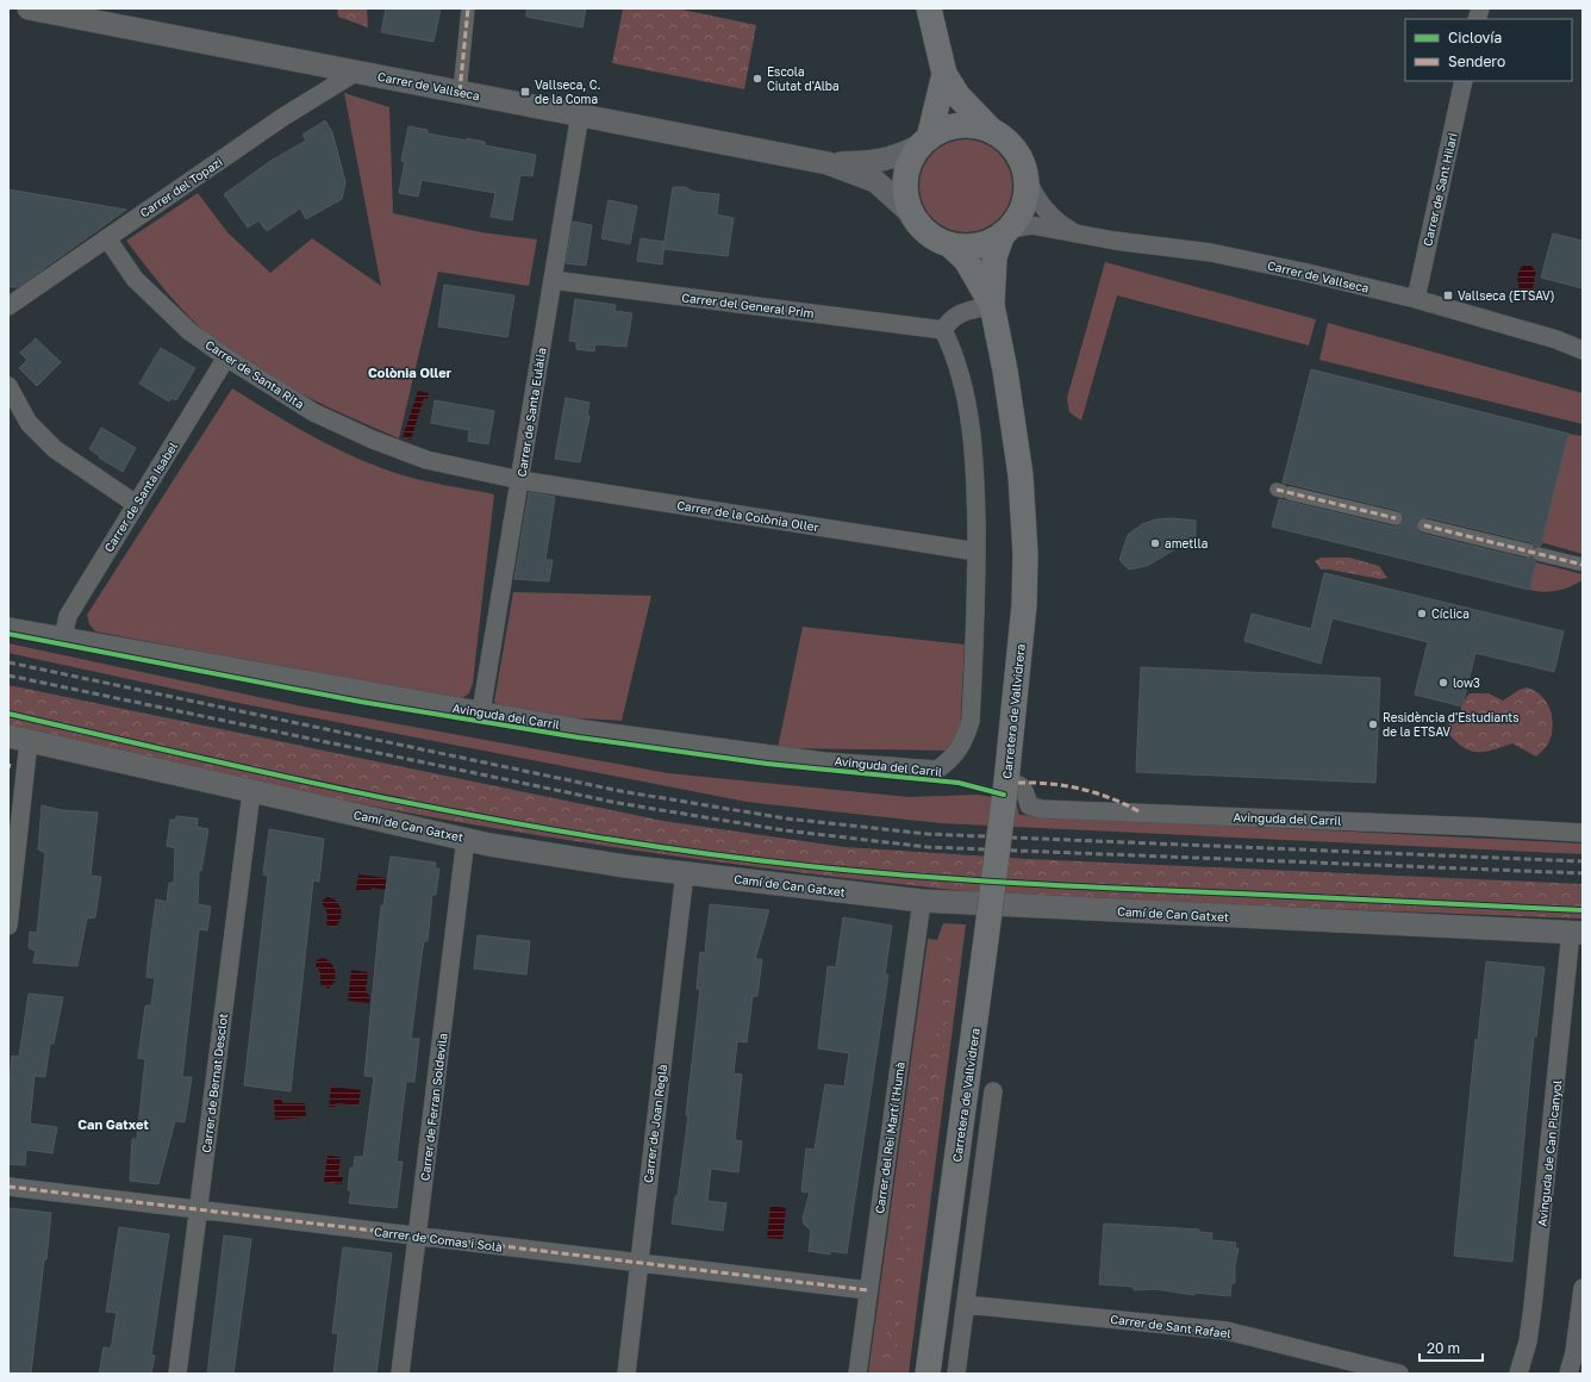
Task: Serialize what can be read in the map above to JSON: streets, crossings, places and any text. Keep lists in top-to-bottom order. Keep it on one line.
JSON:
{"streets":{"main road":["Carretera de Vallvidrera"],"street":["Carrer de Vallseca","Carrer del Topazi","Carrer de Sant Hilari","Carrer del General Prim","Carrer de Santa Rita","Carrer de Santa Eulàlia","Carrer de Santa Isabel","Carrer de la Colònia Oller","Avinguda del Carril","Camí de Can Gatxet","Carrer de Bernat Desclot","Carrer de Ferran Soldevila","Carrer de Joan Reglà","Carrer del Rei Martí l'Humà","Avinguda de Can Picanyol","Carrer de Comas i Solà","Carrer de Sant Rafael"]},"crossings":[["Carrer de Vallseca","Carrer del Topazi"],["Carrer de Vallseca","Carrer de Sant Hilari"],["Carrer de Vallseca","Carrer de Santa Eulàlia"],["Carrer de Vallseca","Carretera de Vallvidrera"],["Carrer del Topazi","Carrer de Santa Rita"],["Carrer del General Prim","Carrer de Santa Eulàlia"],["Carrer de Santa Rita","Carrer de Santa Eulàlia"],["Carrer de Santa Rita","Carrer de Santa Isabel"],["Carrer de Santa Rita","Carrer de la Colònia Oller"],["Carrer de Santa Eulàlia","Carrer de la Colònia Oller"],["Carrer de Santa Eulàlia","Avinguda del Carril"],["Carrer de Santa Isabel","Avinguda del Carril"],["Carrer de la Colònia Oller","Avinguda del Carril"],["Carretera de Vallvidrera","Avinguda del Carril"],["Camí de Can Gatxet","Carrer de Bernat Desclot"],["Camí de Can Gatxet","Carrer de Ferran Soldevila"],["Camí de Can Gatxet","Carrer de Joan Reglà"],["Camí de Can Gatxet","Carrer del Rei Martí l'Humà"],["Camí de Can Gatxet","Avinguda de Can Picanyol"],["Carrer de Bernat Desclot","Carrer de Comas i Solà"],["Carrer de Ferran Soldevila","Carrer de Comas i Solà"],["Carrer de Joan Reglà","Carrer de Comas i Solà"],["Carrer del Rei Martí l'Humà","Carrer de Comas i Solà"]],"districts":["Colònia Oller","Can Gatxet"],"places":{"other":["Escola Ciutat d'Alba","ametlla","Cíclica","low3","Residència d'Estudiants de la ETSAV"],"transit":["Vallseca, C. de la Coma","Vallseca (ETSAV)"]},"legend":["Ciclovía","Sendero"],"scale_bar":"20 m"}
